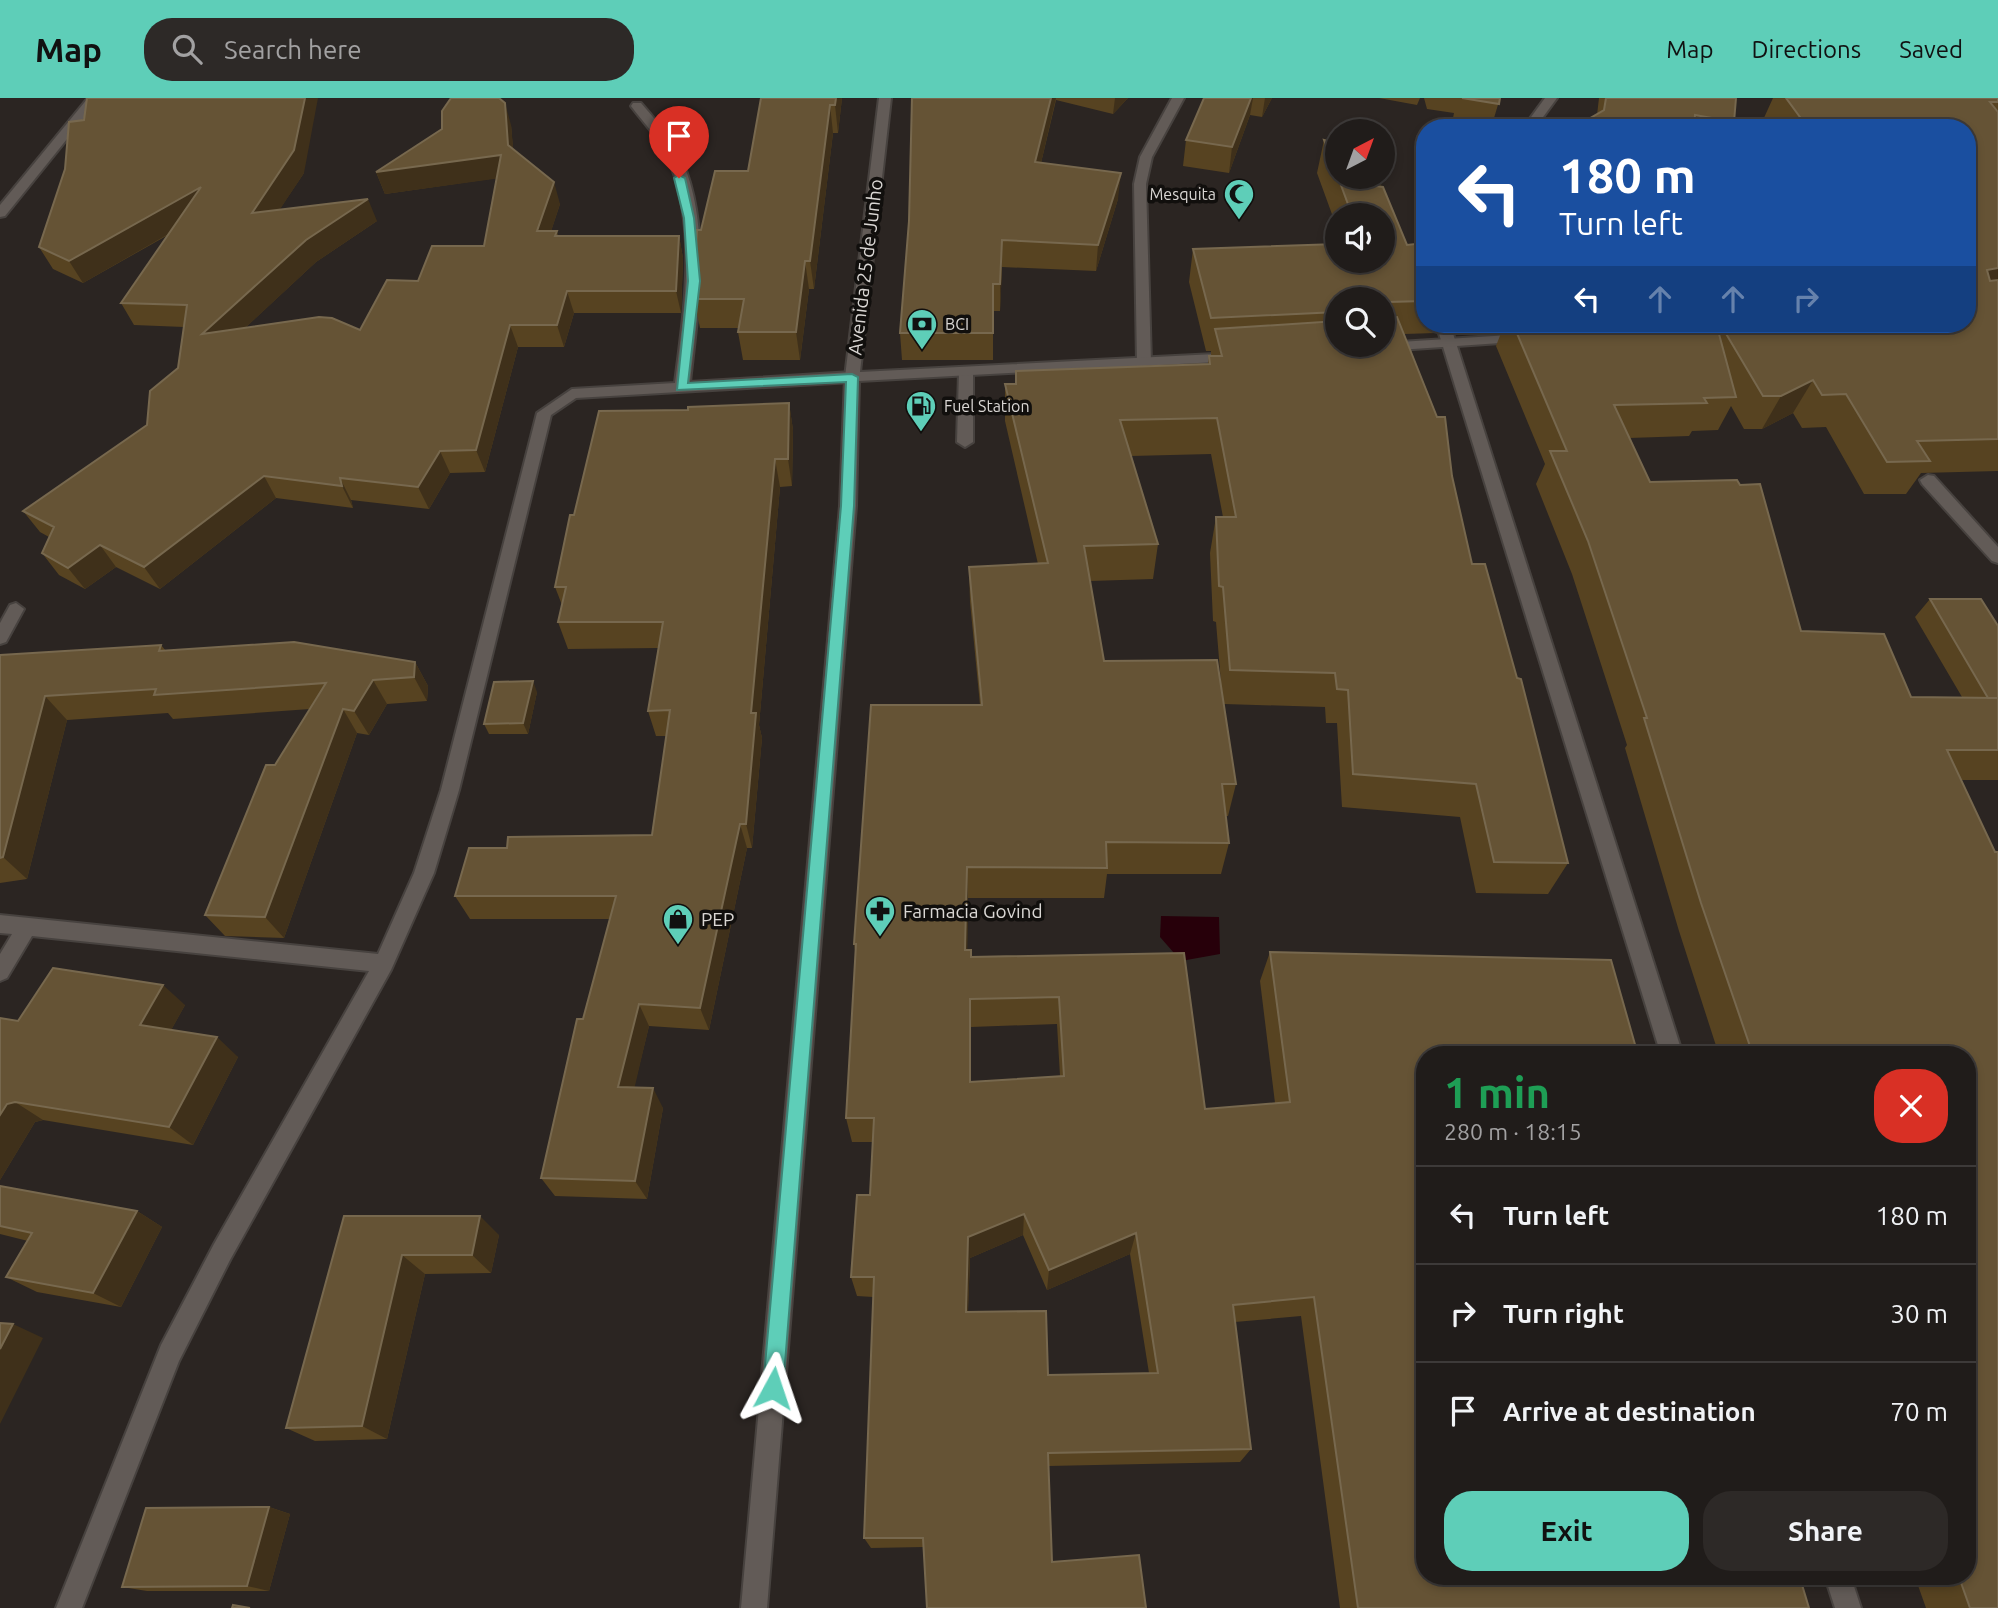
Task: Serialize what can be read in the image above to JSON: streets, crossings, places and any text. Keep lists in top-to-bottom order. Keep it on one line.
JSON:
{"streets":{"street":["Avenida 25 de Junho"]},"places":{"mosque":["Mesquita"],"bank":["BCI"],"fuel station":["Fuel Station"],"pharmacy":["Farmacia Govind"],"shop":["PEP"]},"north":"top right","page":{"header":"Map","search":"Search here","nav":["Map","Directions","Saved"],"turn":["180 m","Turn left"],"heading":["1 min","280 m · 18:15"],"list":[{"name":"Turn left","value":"180 m"},{"name":"Turn right","value":"30 m"},{"name":"Arrive at destination","value":"70 m"}],"buttons":["Exit","Share"]}}
